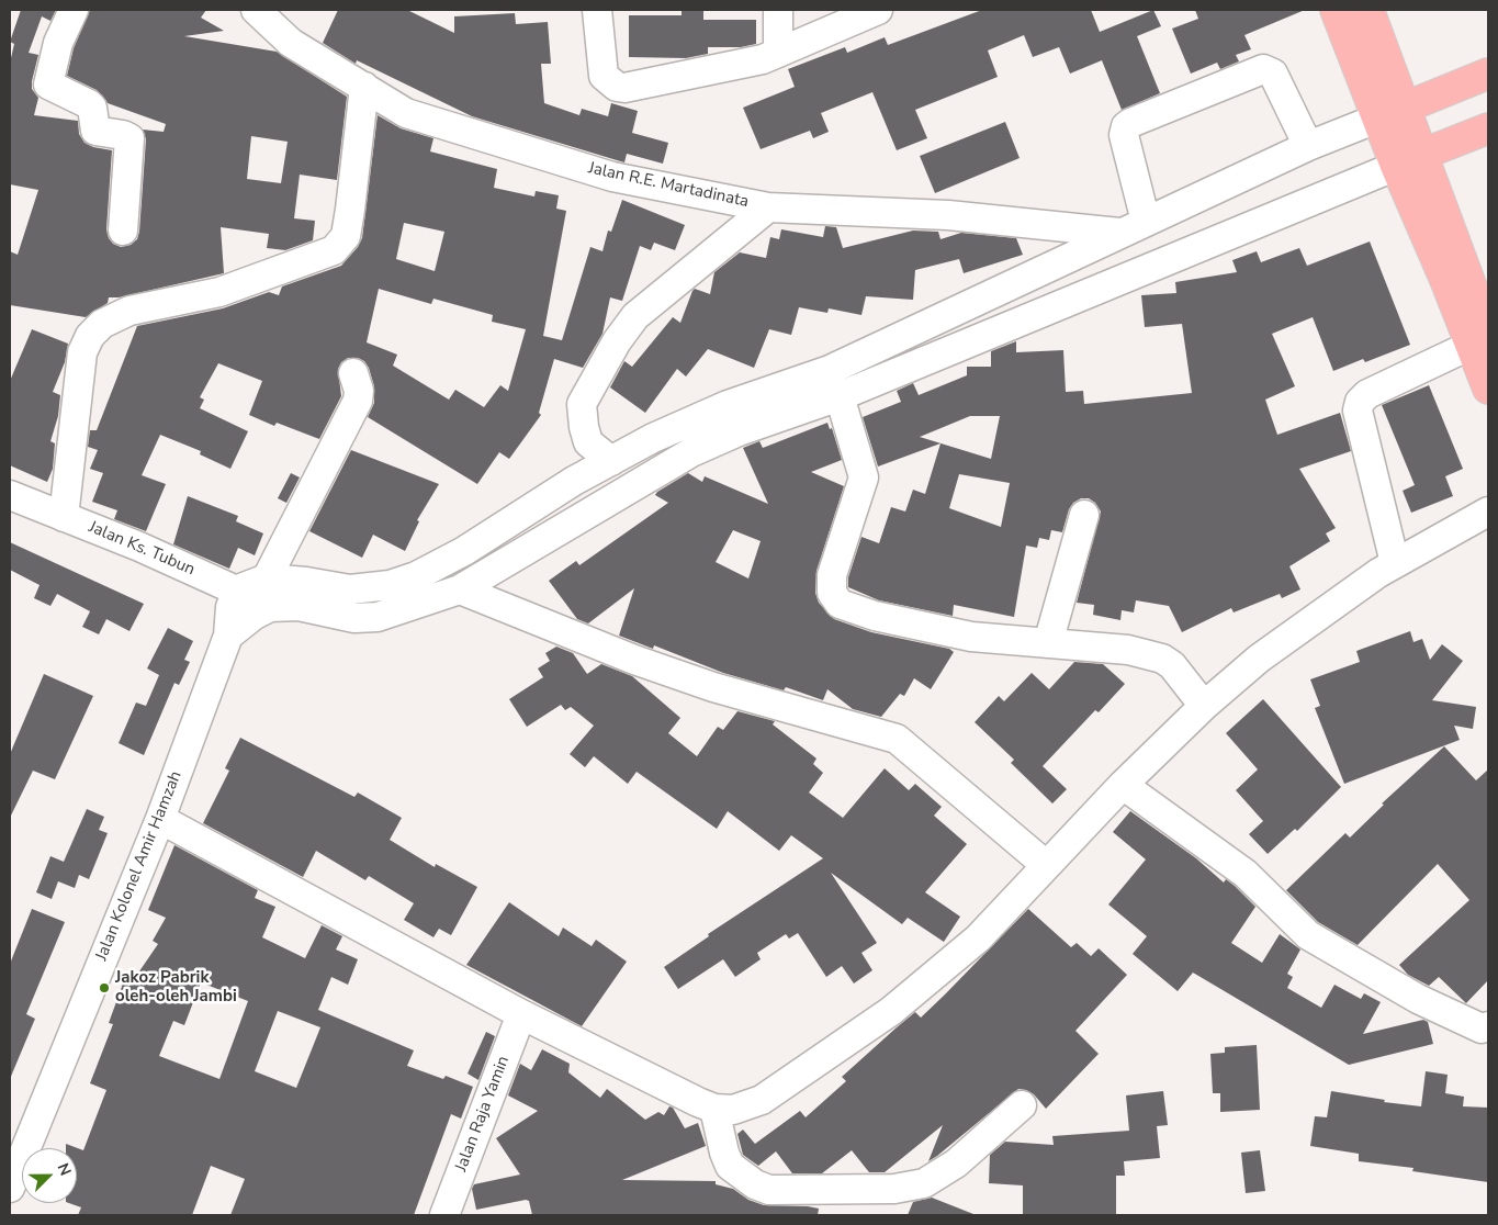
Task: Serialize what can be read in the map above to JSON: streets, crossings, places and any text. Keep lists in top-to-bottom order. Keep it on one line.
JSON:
{"streets":{"street":["Jalan R.E. Martadinata","Jalan Ks. Tubun","Jalan Kolonel Amir Hamzah","Jalan Raja Yamin"]},"crossings":[["Jalan Ks. Tubun","Jalan Kolonel Amir Hamzah"]],"places":["Jakoz Pabrik oleh-oleh Jambi"],"north":"top right"}
